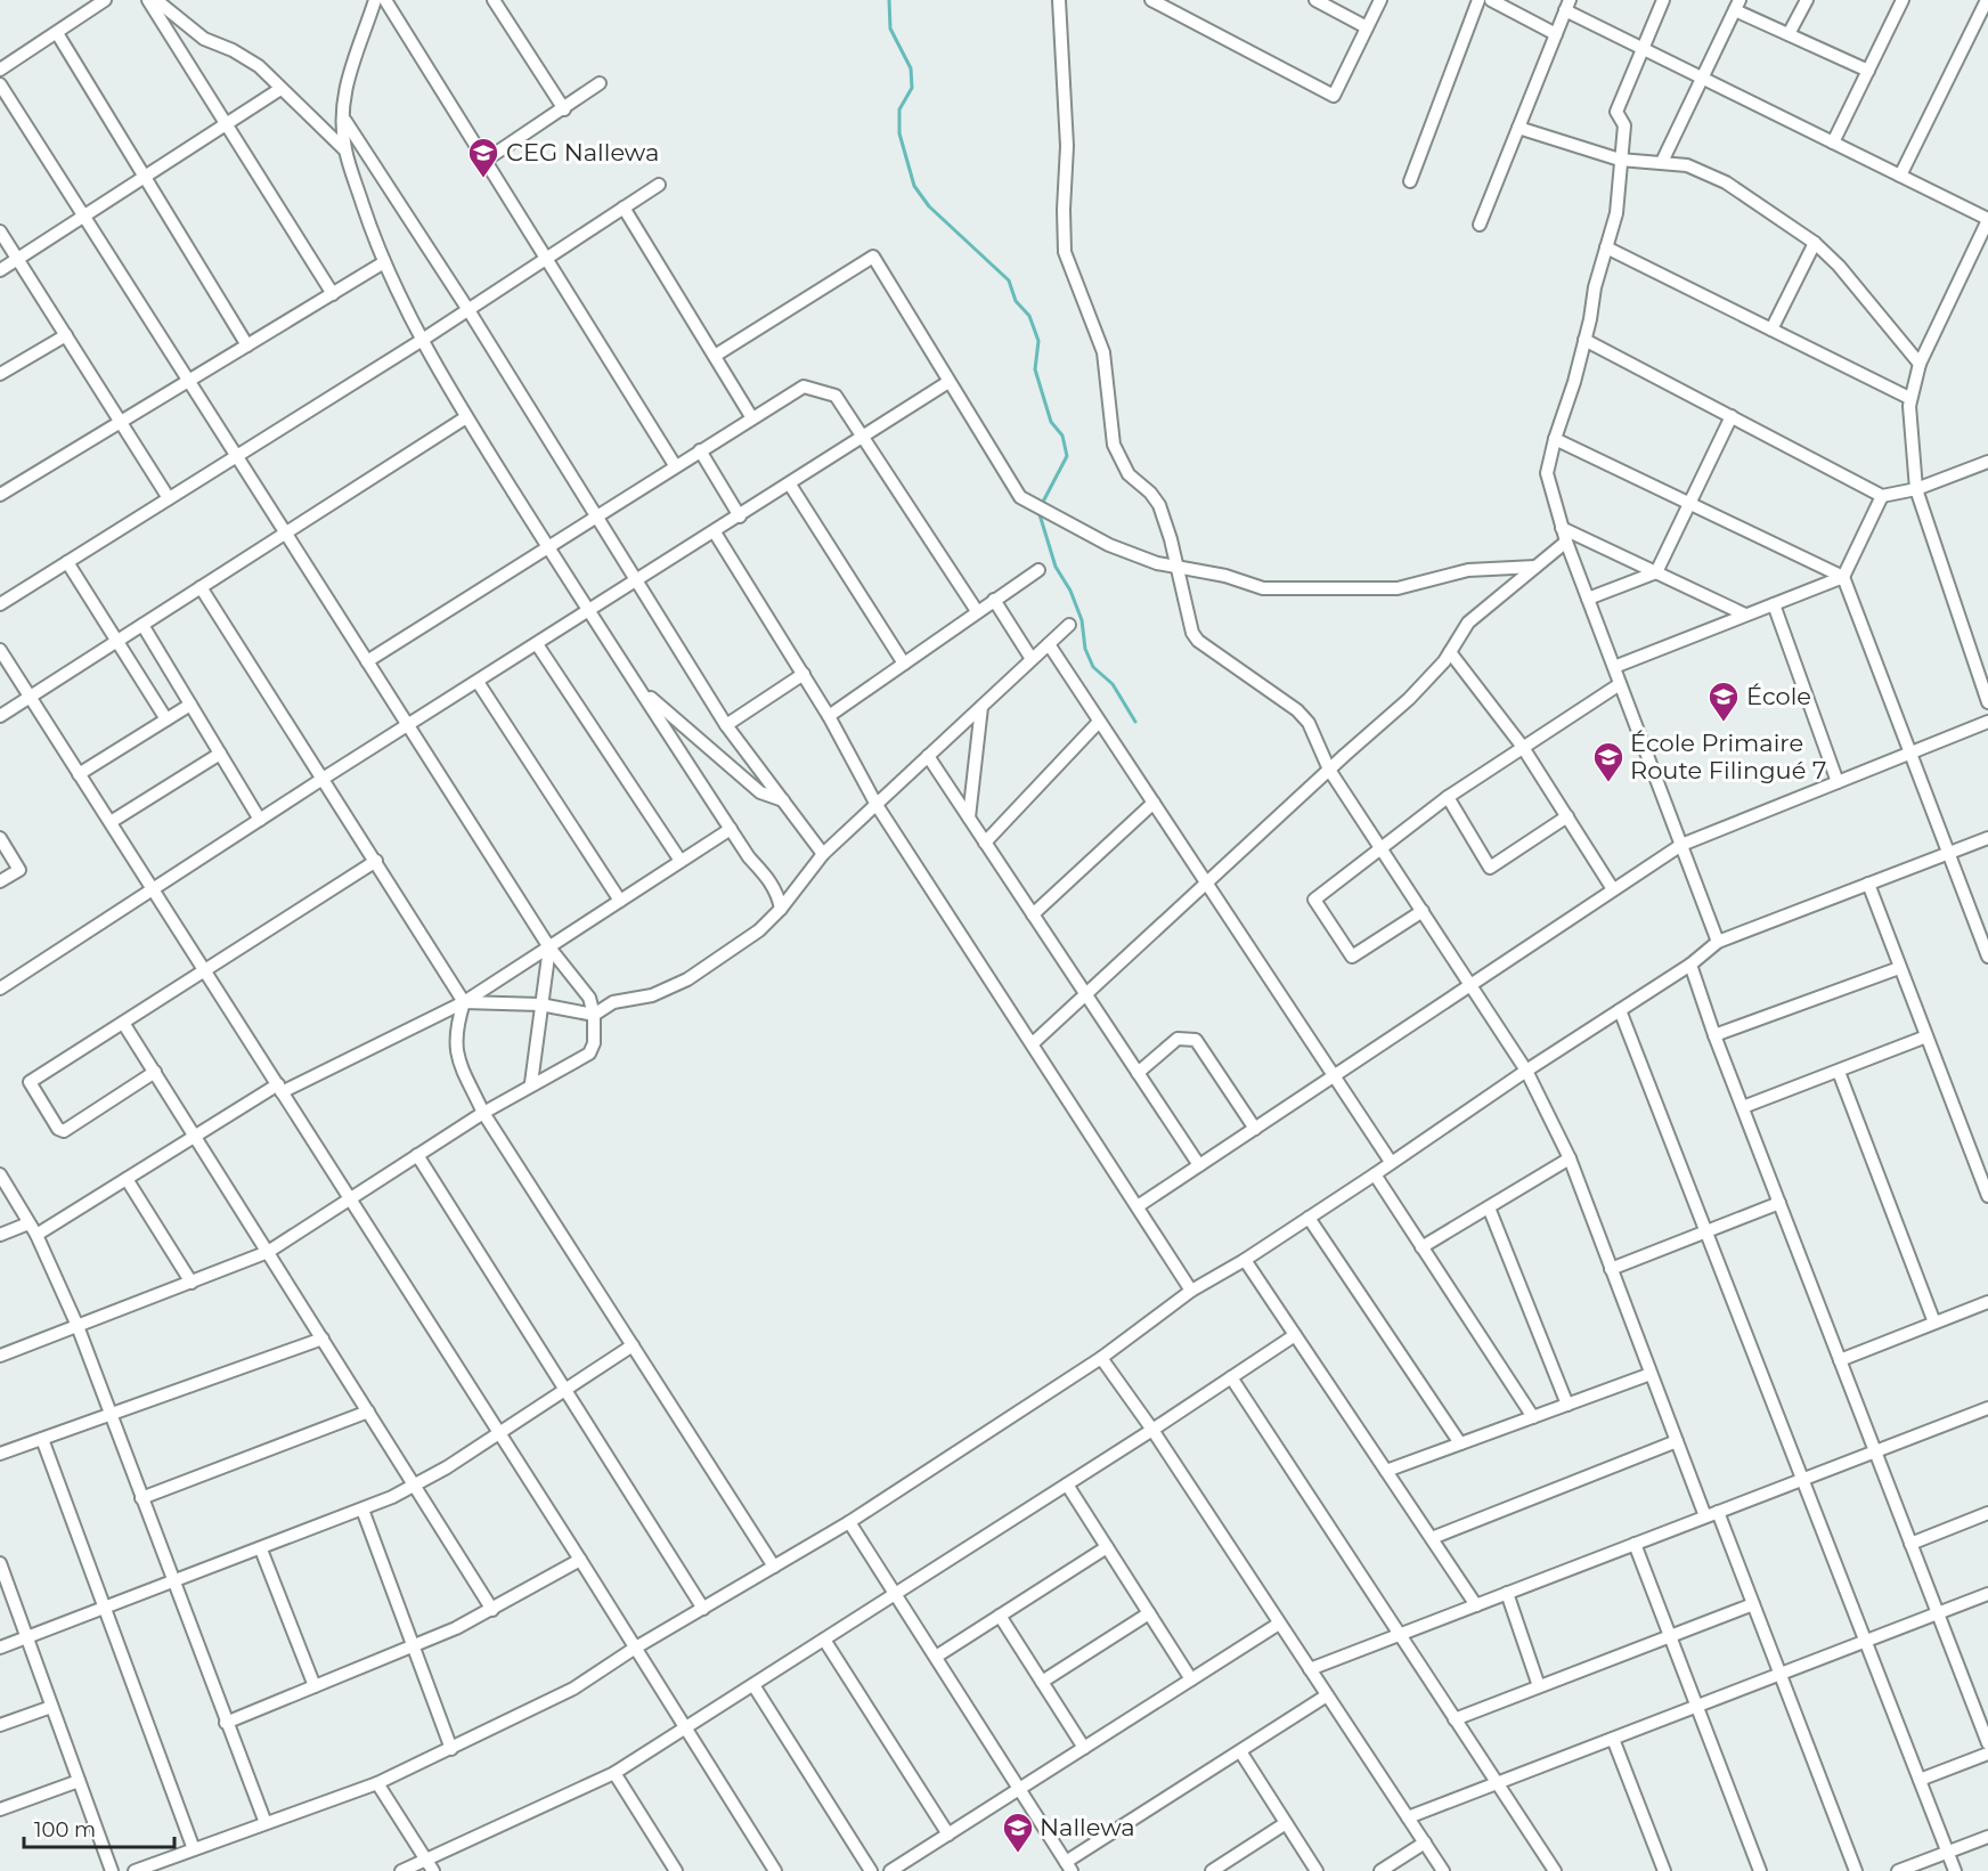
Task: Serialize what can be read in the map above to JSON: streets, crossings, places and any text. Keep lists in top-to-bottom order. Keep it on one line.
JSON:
{"places":{"school or university":["CEG Nallewa","École","École Primaire Route Filingué 7","Nallewa"]},"scale_bar":"100 m"}
